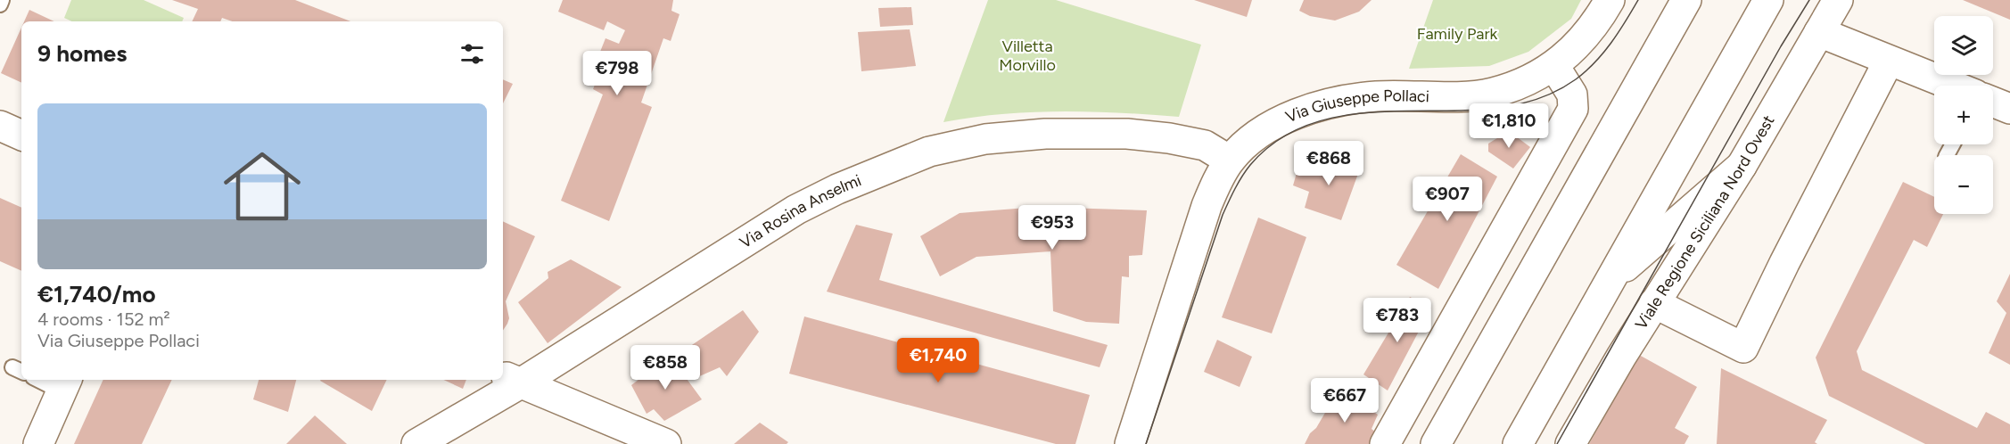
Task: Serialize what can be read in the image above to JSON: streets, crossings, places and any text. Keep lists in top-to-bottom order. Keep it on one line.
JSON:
{"streets":{"street":["Via Giuseppe Pollaci","Via Rosina Anselmi","Viale Regione Siciliana Nord Ovest"]},"crossings":[["Via Giuseppe Pollaci","Via Rosina Anselmi"]],"parks":["Family Park","Villetta Morvillo"],"page":{"map_buttons":["+","−"],"heading":"9 homes","price":["€798","€1,810","€868","€907","€953","€783","€1,740","€858","€667"],"list":[{"name":"€1,740/mo","note":"4 rooms · 152 m² · Via Giuseppe Pollaci"}]}}
